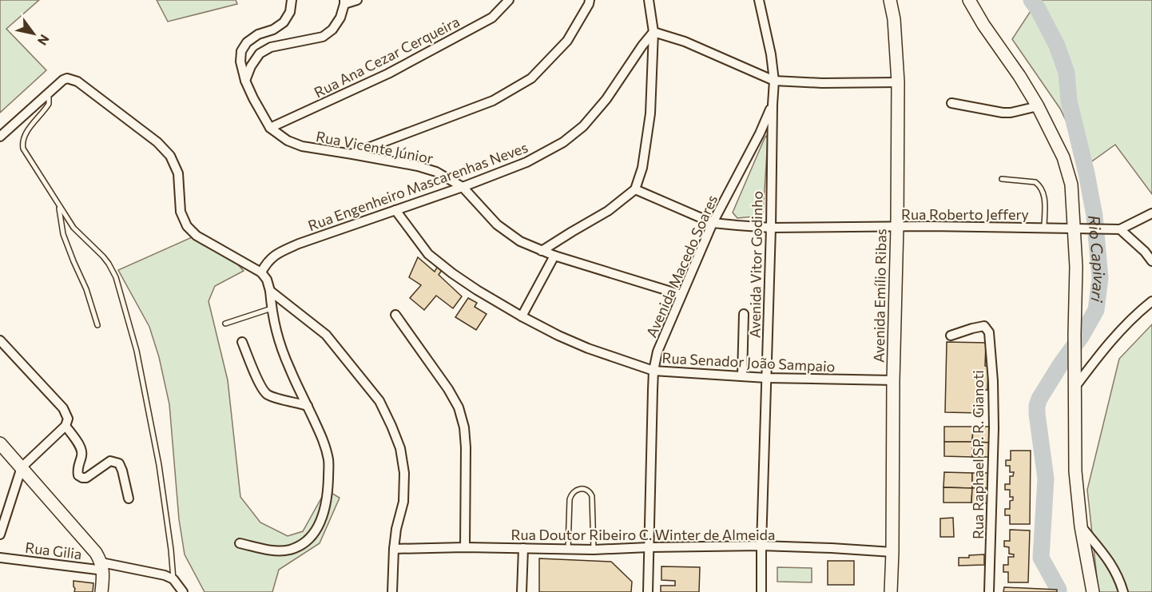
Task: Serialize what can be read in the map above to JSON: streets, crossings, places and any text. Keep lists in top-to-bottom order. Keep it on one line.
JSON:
{"streets":{"street":["Rua Ana Cezar Cerqueira","Rua Vicente Júnior","Rua Engenheiro Mascarenhas Neves","Rua Roberto Jeffery","Avenida Vitor Godinho","Avenida Macedo Soares","Avenida Emílio Ribas","Rua Senador João Sampaio","Rua Raphael SP. R. Gianoti","Rua Doutor Ribeiro C. Winter de Almeida","Rua Gilia"]},"crossings":[["Rua Ana Cezar Cerqueira","Rua Vicente Júnior"],["Rua Vicente Júnior","Rua Engenheiro Mascarenhas Neves"],["Rua Vicente Júnior","Avenida Macedo Soares"],["Rua Engenheiro Mascarenhas Neves","Rua Senador João Sampaio"],["Rua Roberto Jeffery","Avenida Vitor Godinho"],["Rua Roberto Jeffery","Avenida Macedo Soares"],["Rua Roberto Jeffery","Avenida Emílio Ribas"],["Avenida Vitor Godinho","Avenida Macedo Soares"],["Avenida Vitor Godinho","Rua Senador João Sampaio"],["Avenida Vitor Godinho","Rua Doutor Ribeiro C. Winter de Almeida"],["Avenida Macedo Soares","Rua Senador João Sampaio"],["Avenida Macedo Soares","Rua Doutor Ribeiro C. Winter de Almeida"],["Avenida Emílio Ribas","Rua Senador João Sampaio"],["Avenida Emílio Ribas","Rua Doutor Ribeiro C. Winter de Almeida"]],"water":["Rio Capivari"],"north":"bottom right"}
